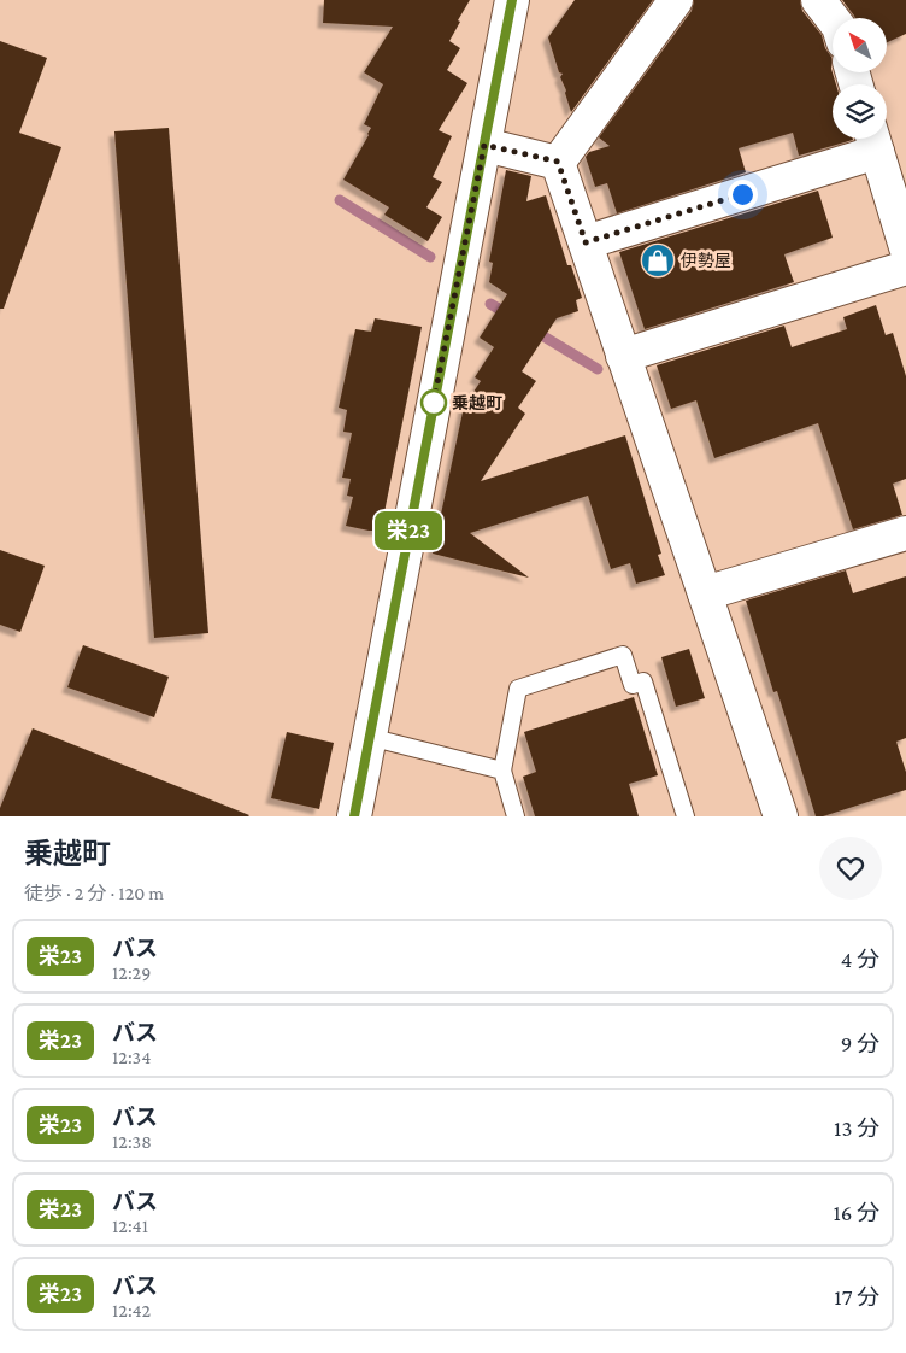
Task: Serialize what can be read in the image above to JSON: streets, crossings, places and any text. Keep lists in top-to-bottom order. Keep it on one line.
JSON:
{"places":{"shop":["伊勢屋"],"other":["乗越町"]},"lines":["bus line 栄23"],"north":"top left","page":{"on_map":"栄23","heading":["乗越町","徒歩 · 2 分 · 120 m"],"list":[{"mark":"栄23","name":"バス","note":"12:29","value":"4 分"},{"mark":"栄23","name":"バス","note":"12:34","value":"9 分"},{"mark":"栄23","name":"バス","note":"12:38","value":"13 分"},{"mark":"栄23","name":"バス","note":"12:41","value":"16 分"},{"mark":"栄23","name":"バス","note":"12:42","value":"17 分"}]}}
